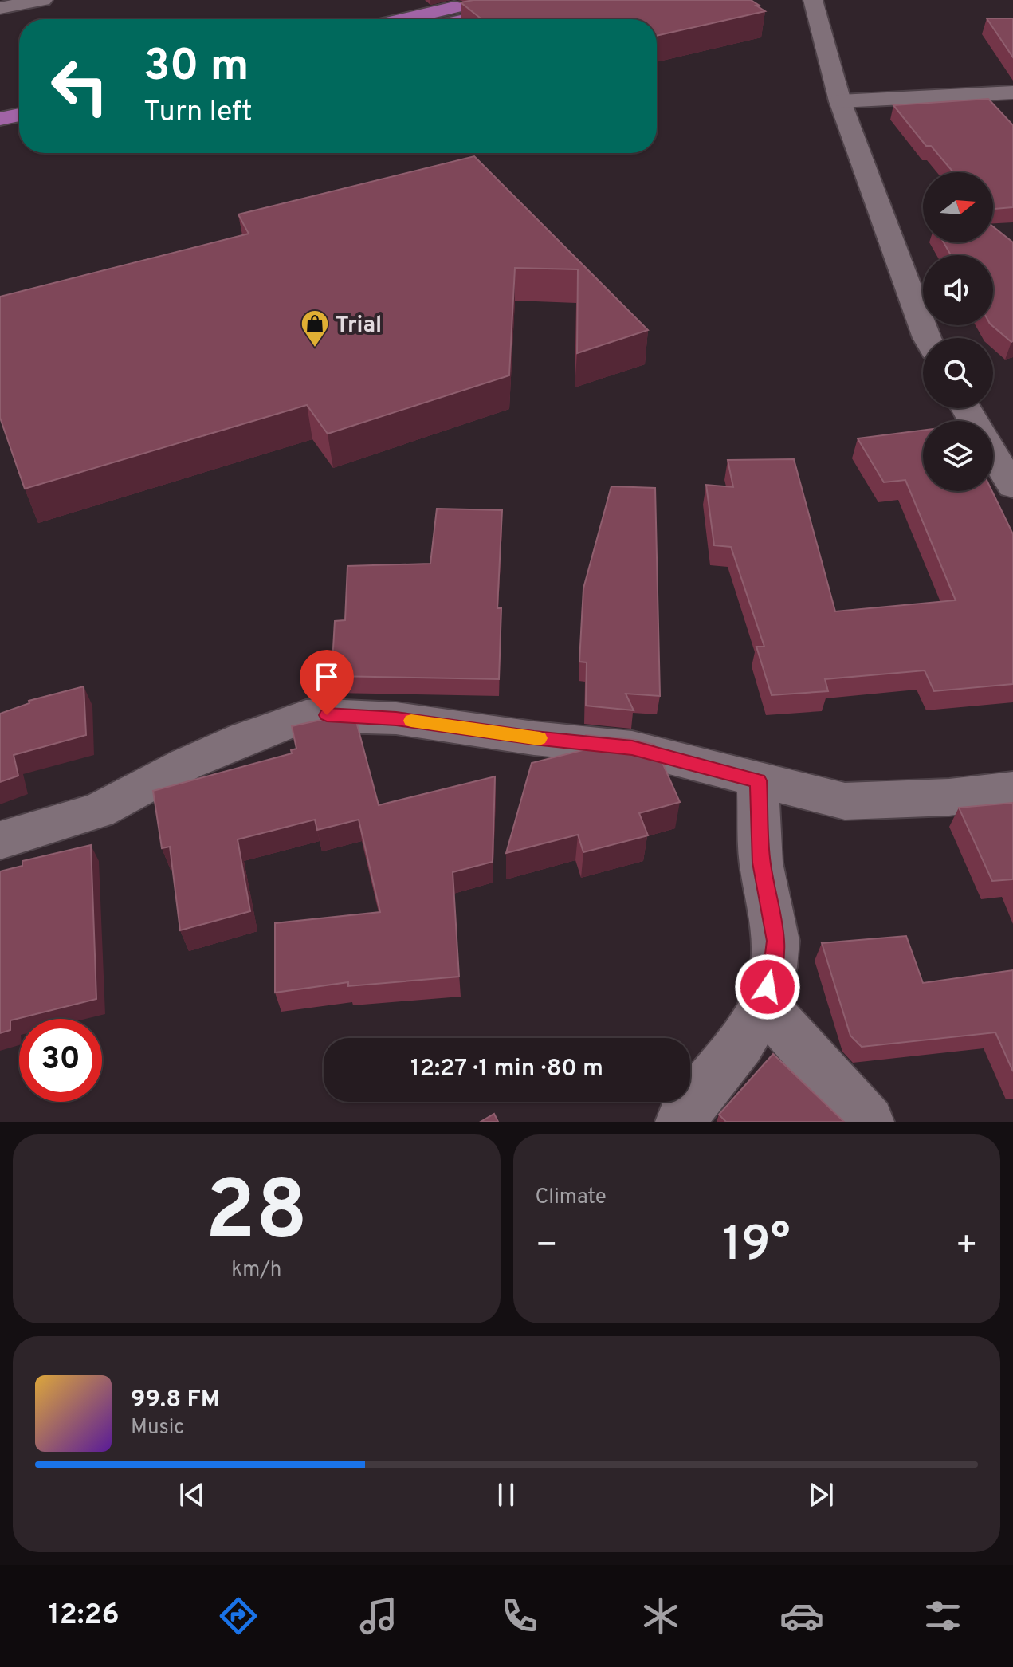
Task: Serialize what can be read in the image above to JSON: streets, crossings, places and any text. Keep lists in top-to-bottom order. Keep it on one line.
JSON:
{"places":{"shop":["Trial"]},"north":"right","page":{"turn":["30 m","Turn left"],"limit":"30","trip":"12:27 · 1 min · 80 m","tile":[["28","km/h"],"Climate"],"heat":["−","19°","+"],"song":["99.8 FM","Music"],"tabs":"12:26"}}
